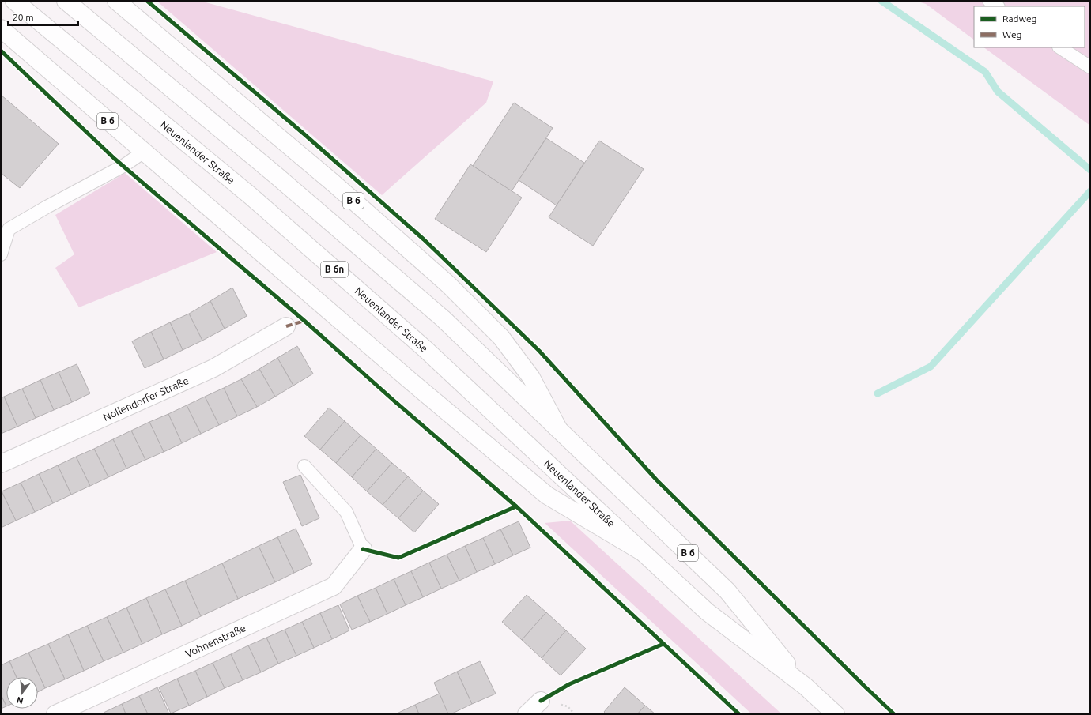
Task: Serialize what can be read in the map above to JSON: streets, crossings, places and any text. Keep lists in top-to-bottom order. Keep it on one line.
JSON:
{"streets":{"main road":["B 6","Neuenlander Straße","B 6n","Nollendorfer Straße","Vohnenstraße"]},"legend":["Radweg","Weg"],"scale_bar":"20 m","north":"bottom"}
